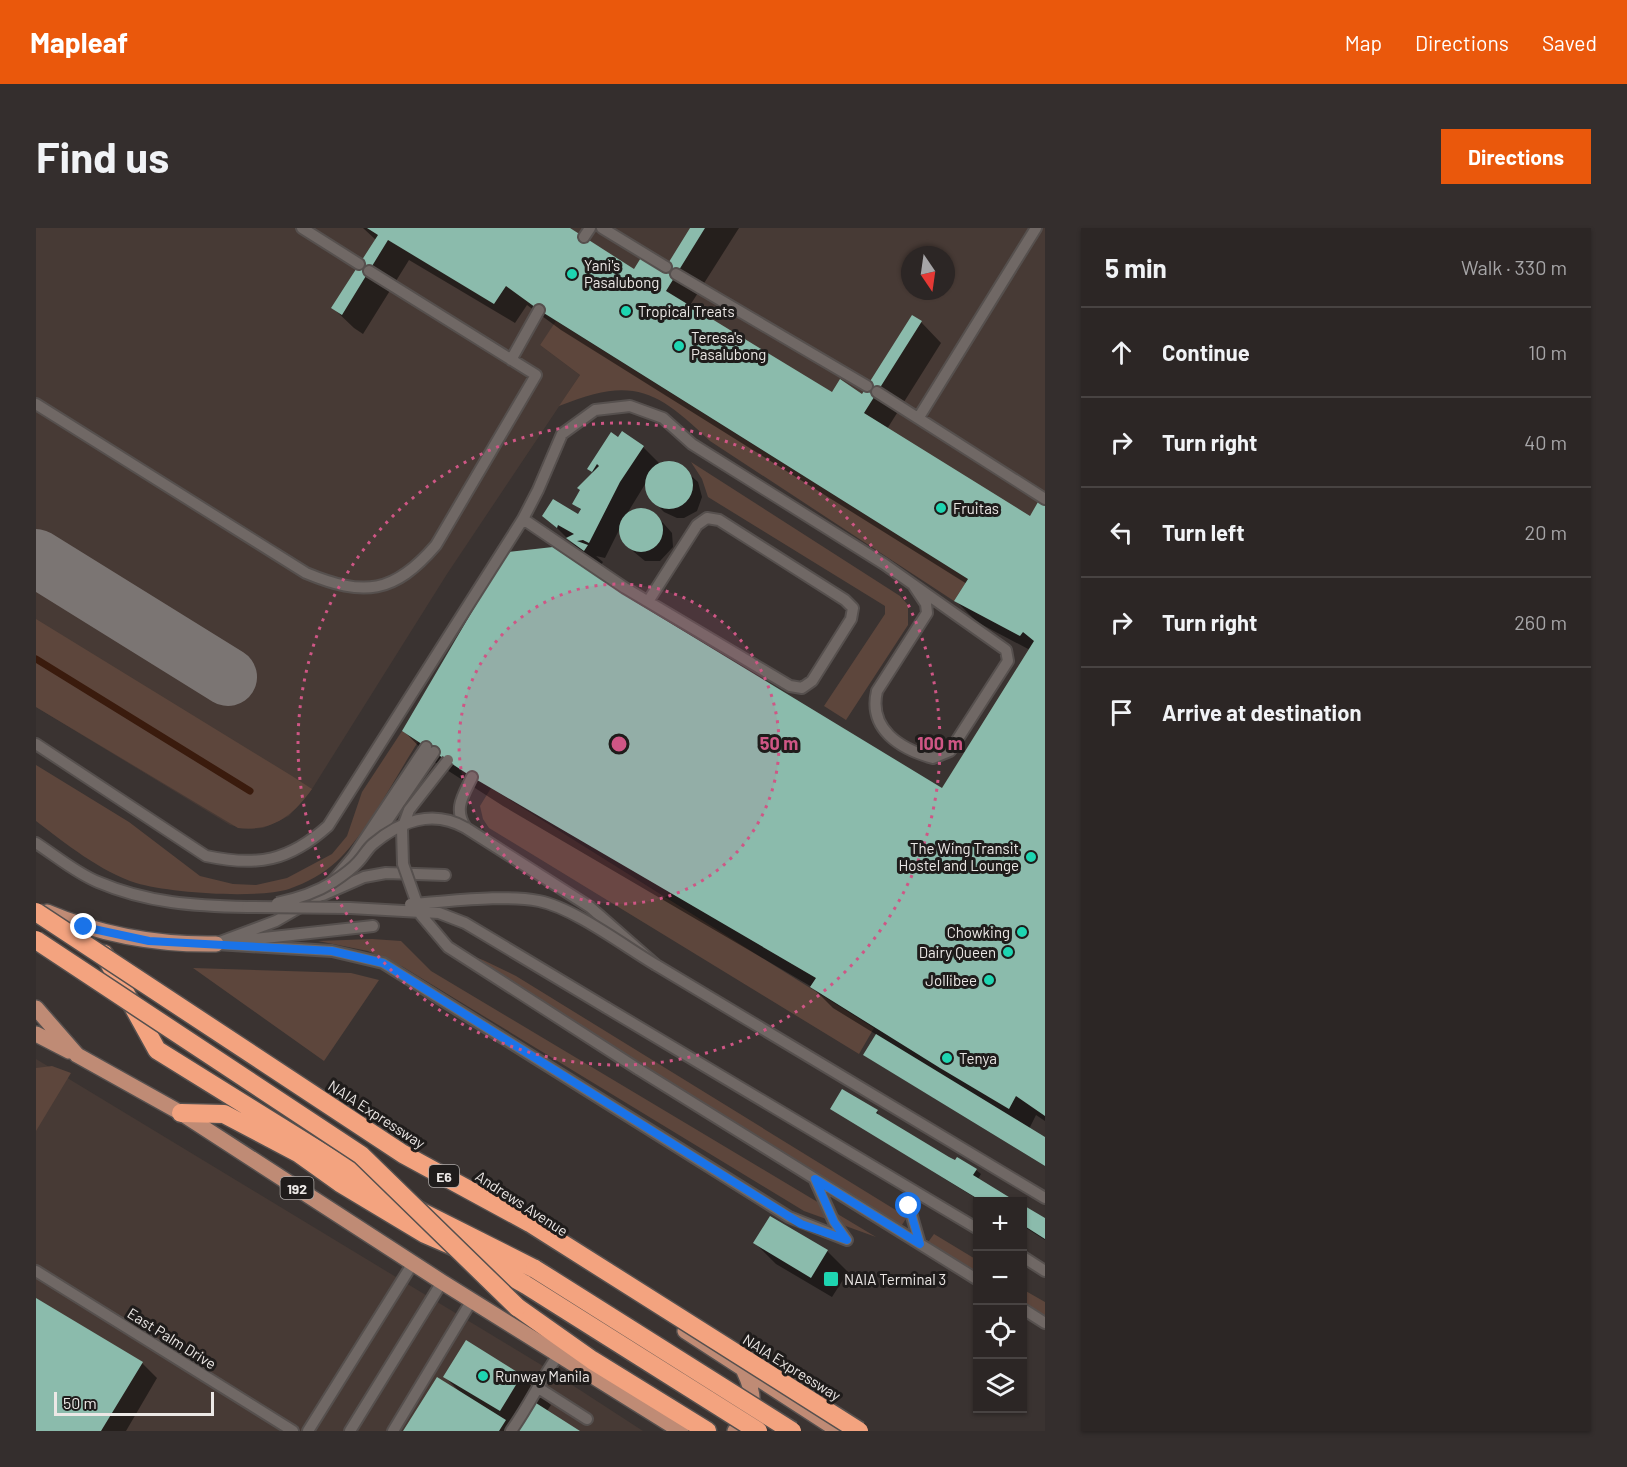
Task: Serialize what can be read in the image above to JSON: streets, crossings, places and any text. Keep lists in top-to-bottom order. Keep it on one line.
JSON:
{"streets":{"highway":["NAIA Expressway","E6"],"main road":["192","Andrews Avenue"],"lane":["East Palm Drive"]},"crossings":[["NAIA Expressway","Andrews Avenue"]],"places":{"other":["Yani's Pasalubong","Tropical Treats","Teresa's Pasalubong","Fruitas","The Wing Transit Hostel and Lounge","Chowking","Dairy Queen","Jollibee","Tenya","Runway Manila"],"transit":["NAIA Terminal 3"]},"scale_bar":"50 m","north":"bottom","page":{"header":"Mapleaf","nav":["Map","Directions","Saved"],"buttons":"Directions","title":"Find us","heading":["5 min","Walk · 330 m"],"list":[["Continue","10 m"],["Turn right","40 m"],["Turn left","20 m"],["Turn right","260 m"],"Arrive at destination"],"map_buttons":["+","−"],"scale":"50 m"},"rings":["50 m","100 m"]}
